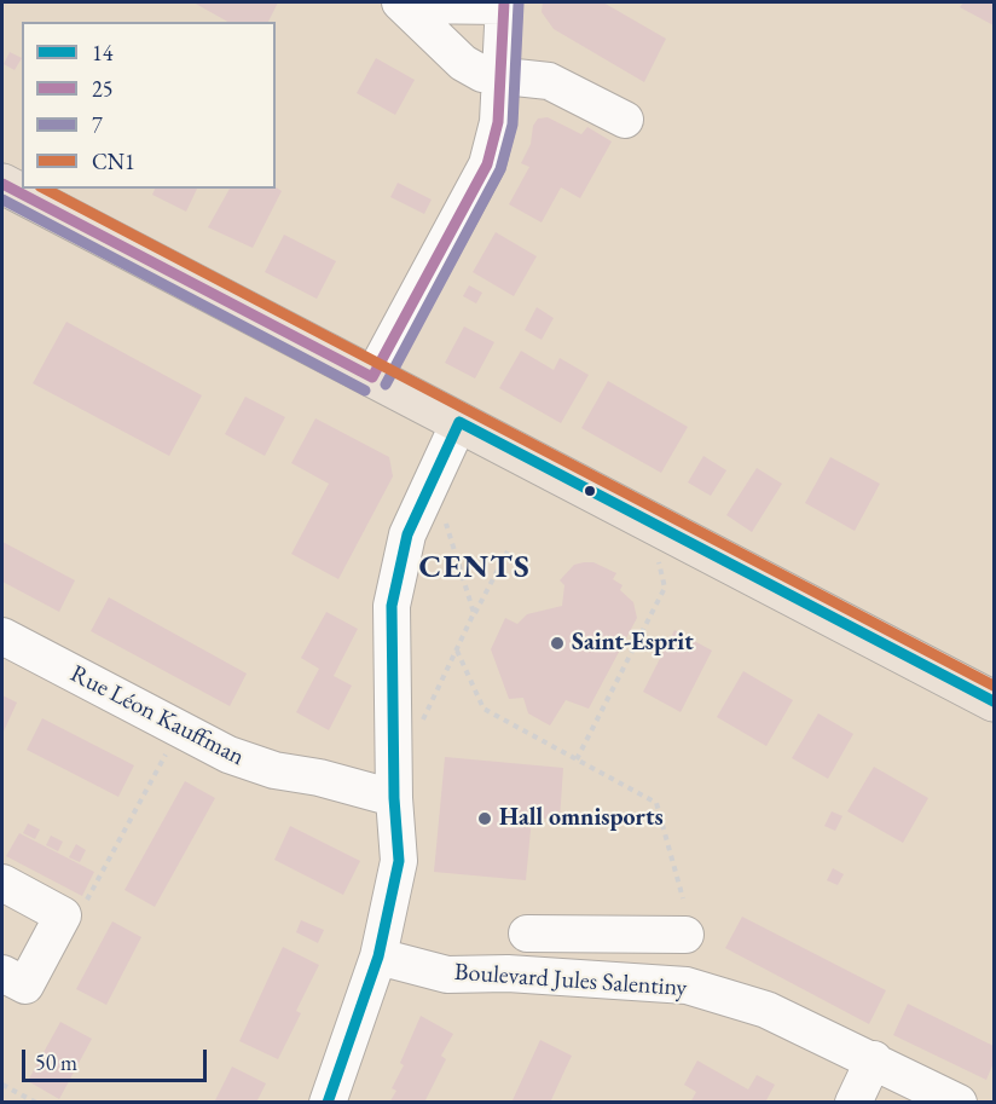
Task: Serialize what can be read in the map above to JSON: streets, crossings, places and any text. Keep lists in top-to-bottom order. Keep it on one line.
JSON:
{"streets":{"street":["Rue Léon Kauffman","Boulevard Jules Salentiny"]},"districts":["CENTS"],"places":["Saint-Esprit","Hall omnisports"],"lines":["transit line 25","transit line 7","transit line CN1","transit line 14"],"legend":["14","25","7","CN1"],"scale_bar":"50 m"}
